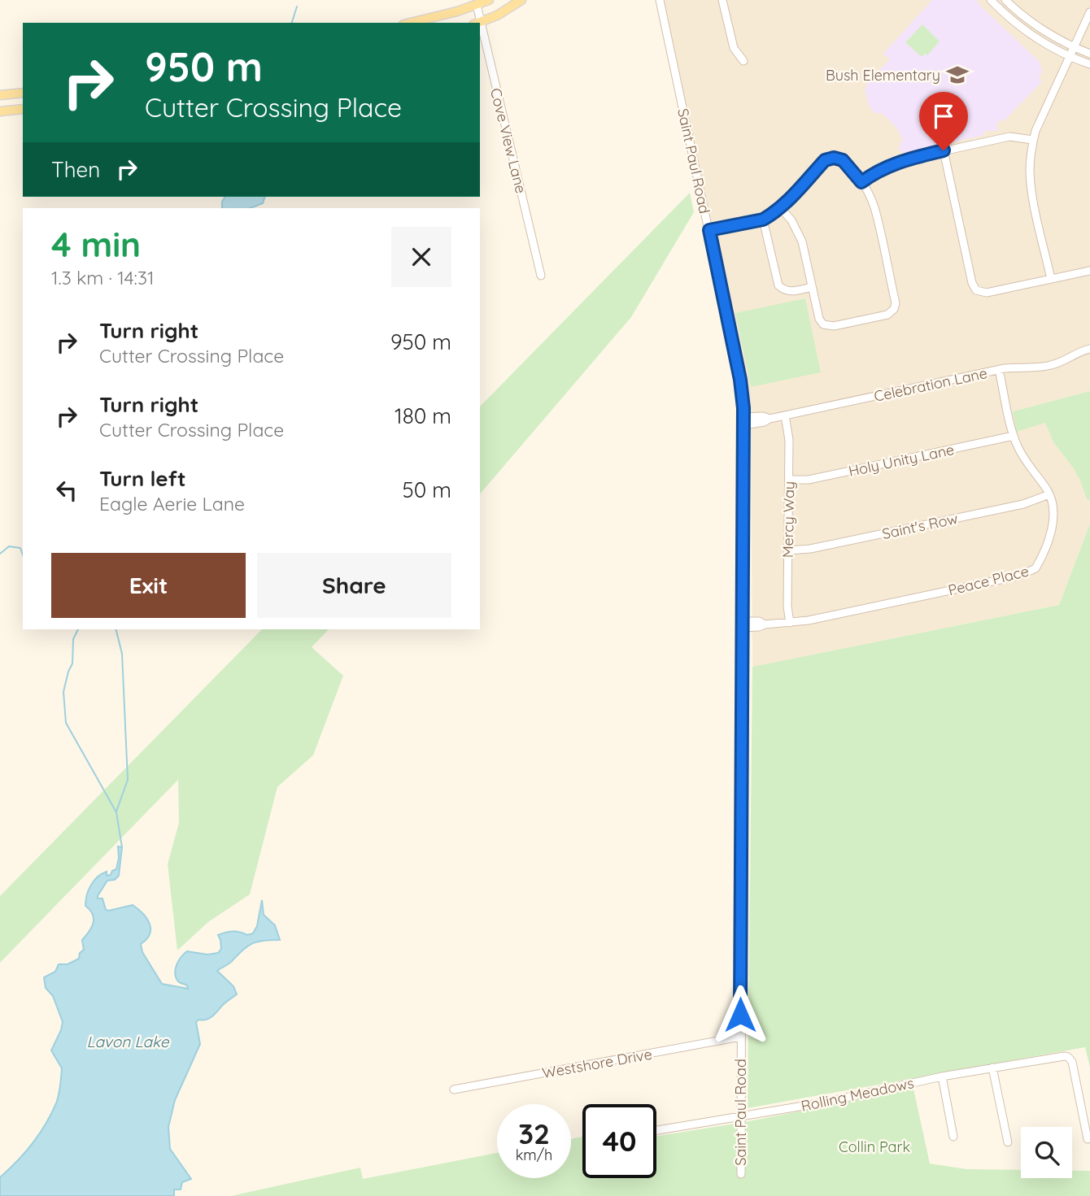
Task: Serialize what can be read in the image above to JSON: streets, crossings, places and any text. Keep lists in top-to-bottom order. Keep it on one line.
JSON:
{"streets":{"street":["Cove View Lane","Saint Paul Road","Celebration Lane","Holy Unity Lane","Mercy Way","Saint's Row","Peace Place","Westshore Drive","Rolling Meadows"]},"crossings":[["Saint Paul Road","Celebration Lane"],["Saint Paul Road","Peace Place"],["Saint Paul Road","Westshore Drive"],["Saint Paul Road","Rolling Meadows"],["Celebration Lane","Mercy Way"],["Celebration Lane","Peace Place"],["Holy Unity Lane","Mercy Way"],["Holy Unity Lane","Peace Place"],["Mercy Way","Saint's Row"],["Mercy Way","Peace Place"],["Saint's Row","Peace Place"]],"water":["Lavon Lake"],"parks":["Collin Park"],"places":{"school or university":["Bush Elementary"]},"page":{"turn":["950 m","Cutter Crossing Place"],"then":"Then","heading":["4 min","1.3 km · 14:31"],"list":[{"name":"Turn right","note":"Cutter Crossing Place","value":"950 m"},{"name":"Turn right","note":"Cutter Crossing Place","value":"180 m"},{"name":"Turn left","note":"Eagle Aerie Lane","value":"50 m"}],"buttons":["Exit","Share"],"speed":"32 km/h","limit":"40"}}
